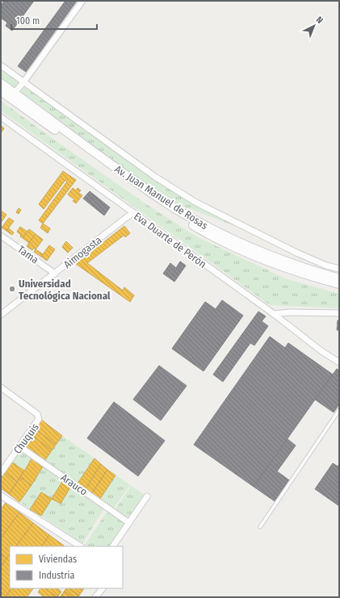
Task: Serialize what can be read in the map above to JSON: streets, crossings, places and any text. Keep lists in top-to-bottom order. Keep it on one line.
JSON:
{"streets":{"main road":["Av. Juan Manuel de Rosas"],"street":["Eva Duarte de Perón","Aimogasta","Tama","Chuquis","Arauco"]},"crossings":[["Eva Duarte de Perón","Aimogasta"],["Aimogasta","Tama"],["Chuquis","Arauco"]],"places":["Universidad Tecnológica Nacional"],"legend":["Viviendas","Industria"],"scale_bar":"100 m","north":"top right"}
